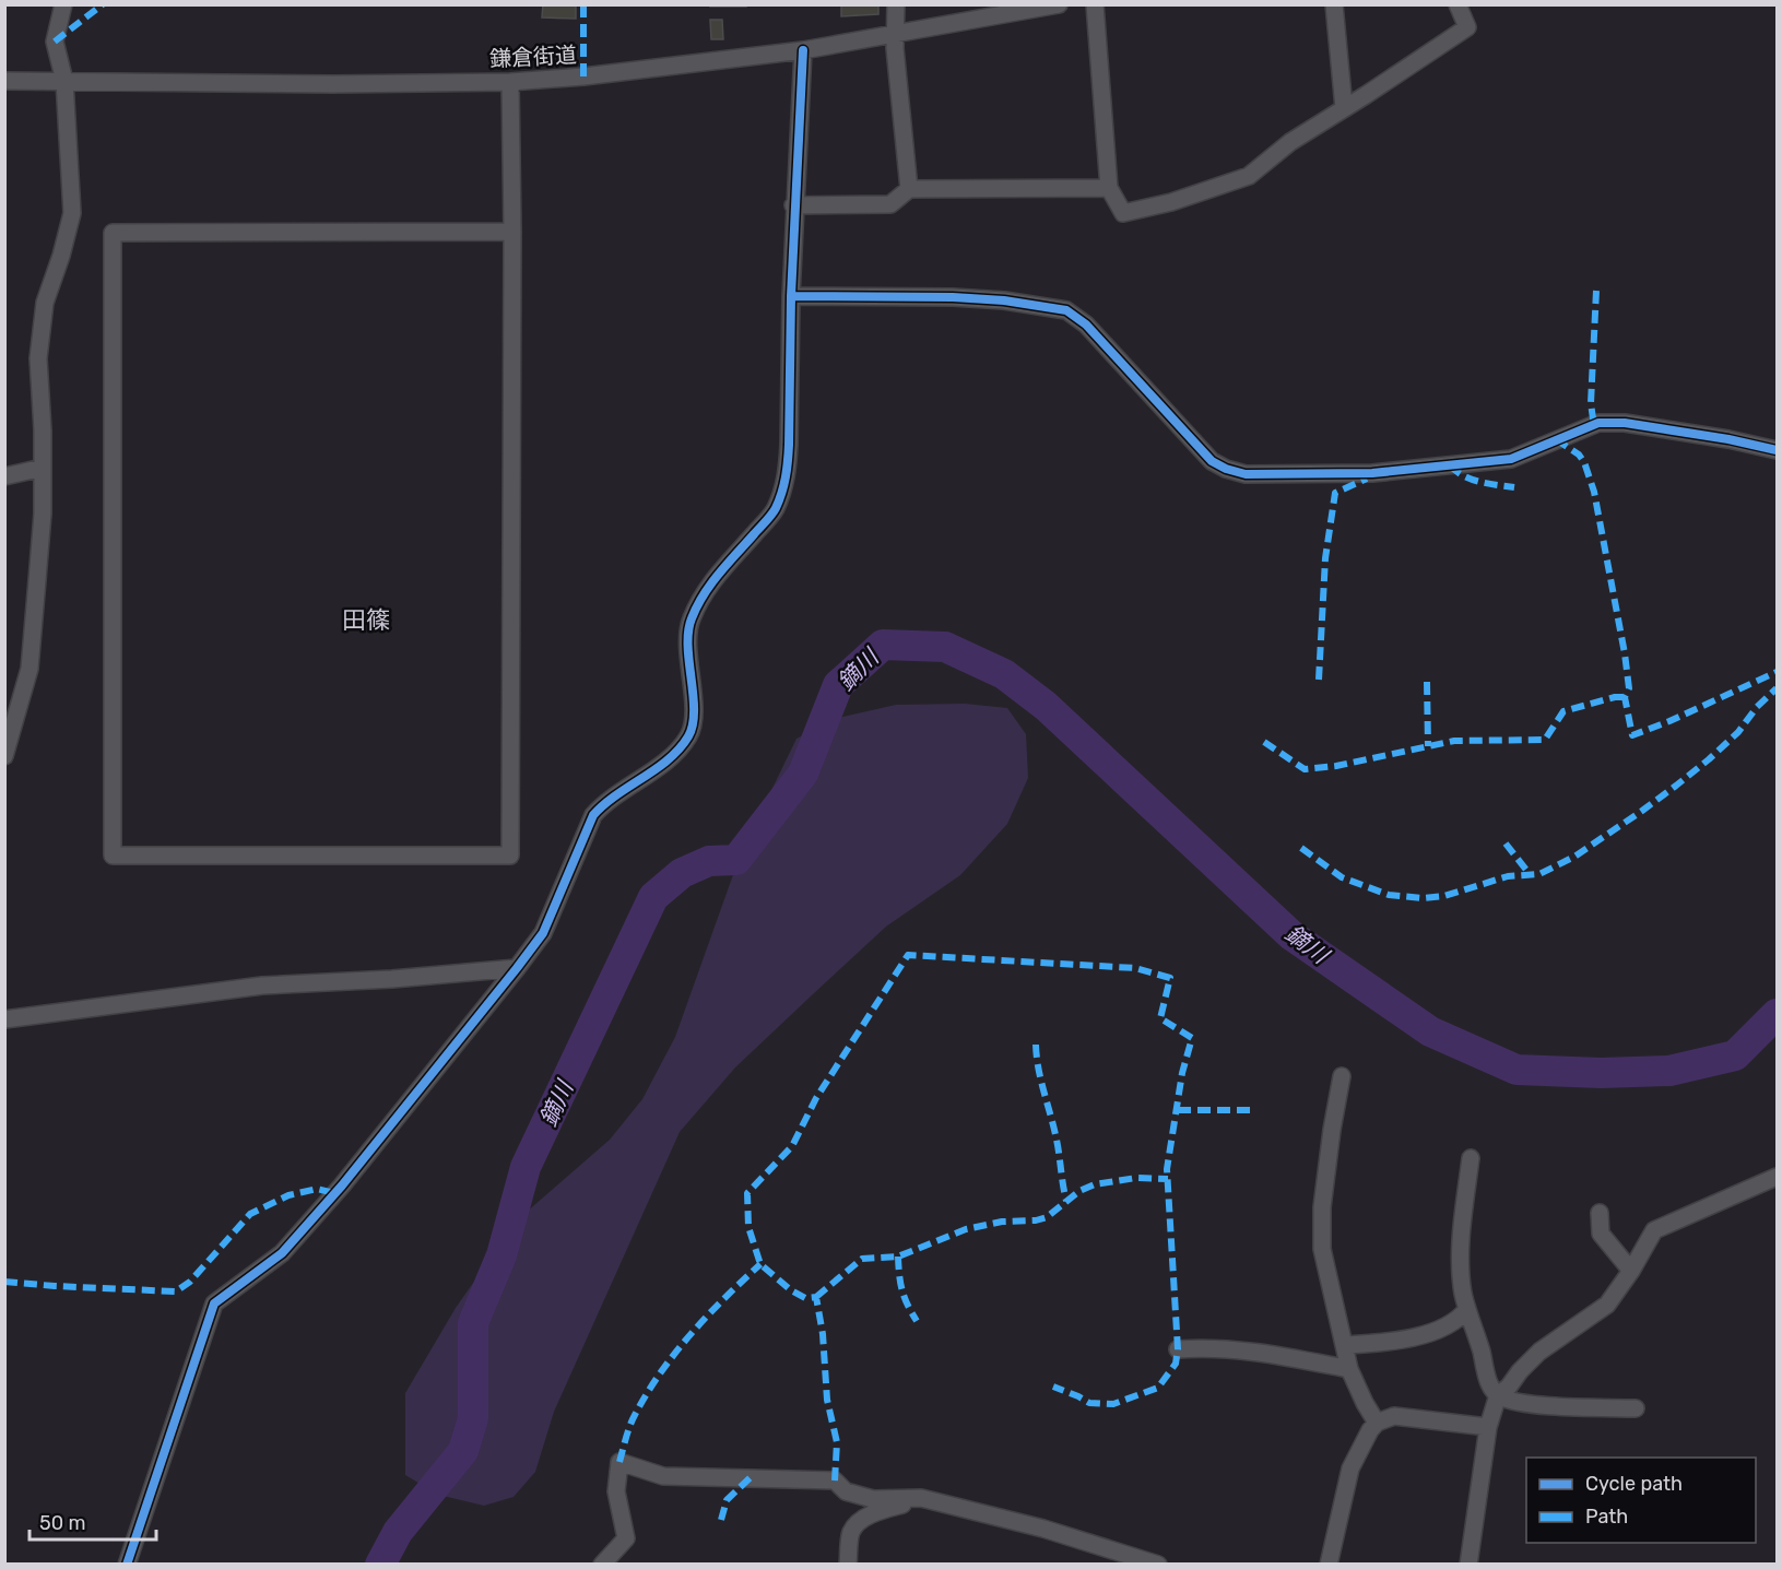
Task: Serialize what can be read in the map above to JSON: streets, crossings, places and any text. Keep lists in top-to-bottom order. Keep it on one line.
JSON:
{"streets":{"street":["鎌倉街道"]},"districts":["田篠"],"water":["鏑川"],"legend":["Cycle path","Path"],"scale_bar":"50 m"}
